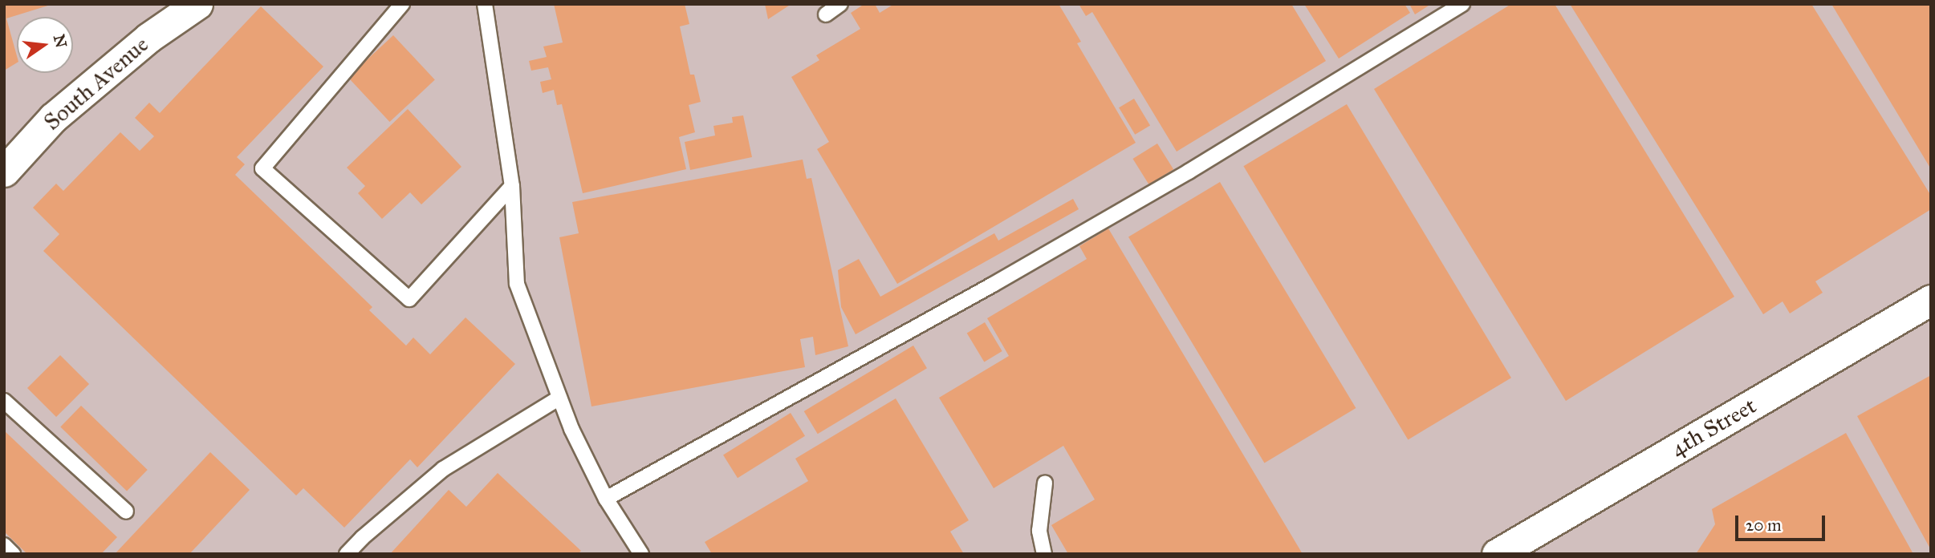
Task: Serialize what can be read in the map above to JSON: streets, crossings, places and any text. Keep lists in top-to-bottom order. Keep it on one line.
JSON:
{"streets":{"street":["South Avenue","4th Street"]},"scale_bar":"20 m","north":"right"}
